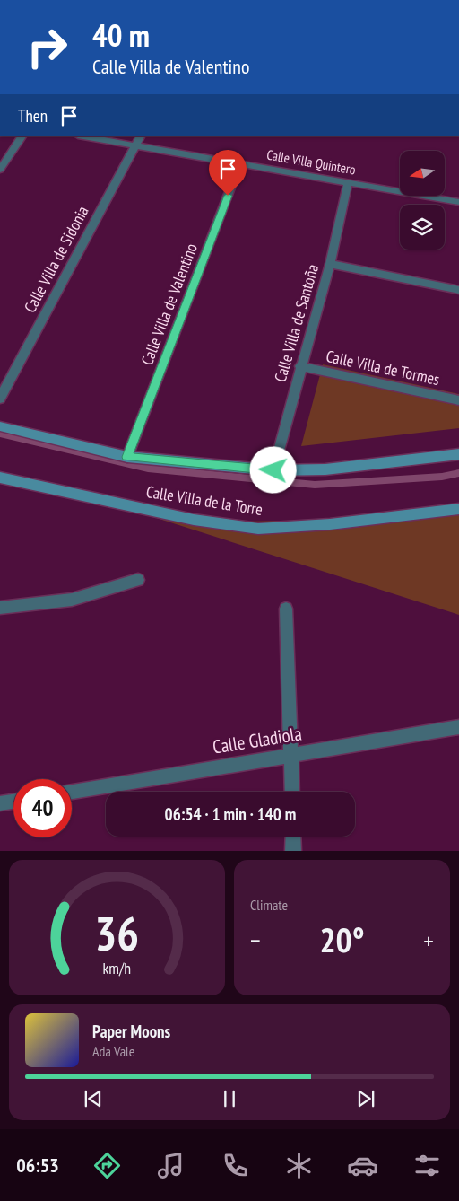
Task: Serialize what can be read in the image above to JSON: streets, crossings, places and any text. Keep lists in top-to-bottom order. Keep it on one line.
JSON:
{"streets":{"street":["Calle Villa Quintero","Calle Villa de Sidonia","Calle Villa de Valentino","Calle Villa de Santoña","Calle Villa de Tormes","Calle Villa de la Torre","Calle Gladiola"]},"crossings":[["Calle Villa Quintero","Calle Villa de Sidonia"],["Calle Villa Quintero","Calle Villa de Valentino"],["Calle Villa Quintero","Calle Villa de Santoña"],["Calle Villa de Valentino","Calle Villa de la Torre"],["Calle Villa de Santoña","Calle Villa de Tormes"],["Calle Villa de Santoña","Calle Villa de la Torre"]],"north":"left","page":{"turn":["40 m","Calle Villa de Valentino"],"then":"Then","limit":"40","trip":"06:54 · 1 min · 140 m","tile":"Climate","heat":["−","20°","+"],"song":["Paper Moons","Ada Vale"],"tabs":"06:53","gauge":["36","km/h"]}}
